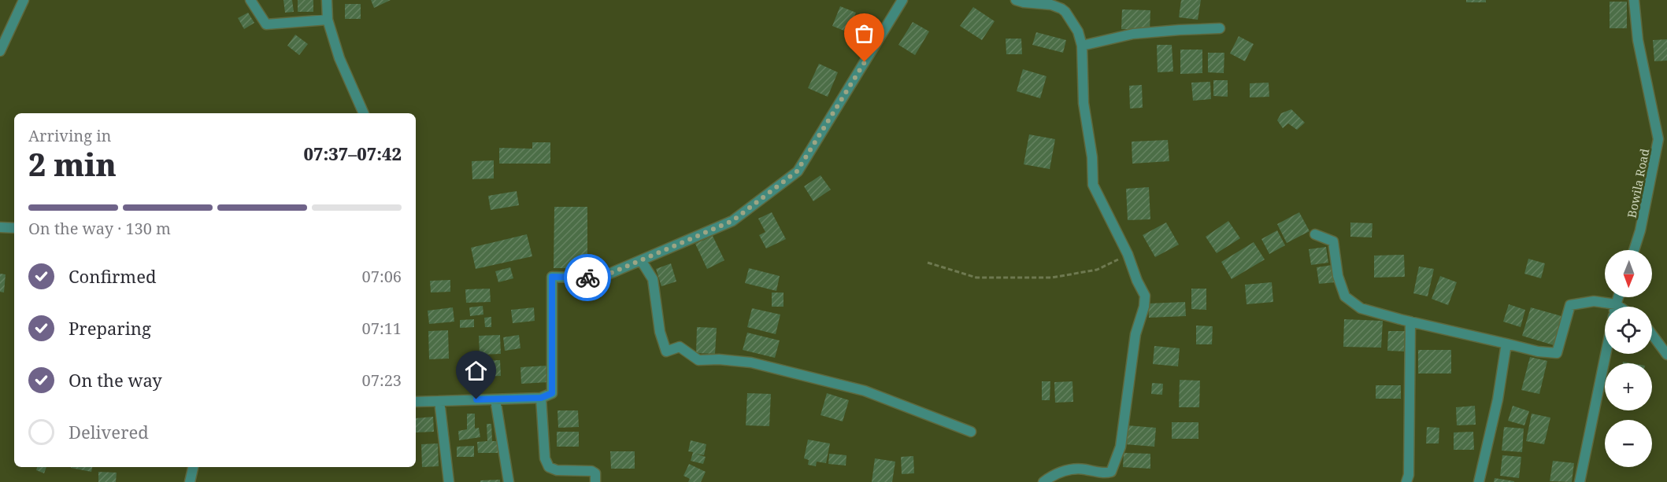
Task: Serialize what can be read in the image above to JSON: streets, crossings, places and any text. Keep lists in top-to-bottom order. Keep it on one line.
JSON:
{"streets":{"street":["Bowila Road"]},"north":"bottom","page":{"heading":["2 min","Arriving in","07:37–07:42"],"bar":"On the way · 130 m","map_buttons":["+","−"],"list":[["Confirmed","07:06"],["Preparing","07:11"],["On the way","07:23"],"Delivered"]}}
